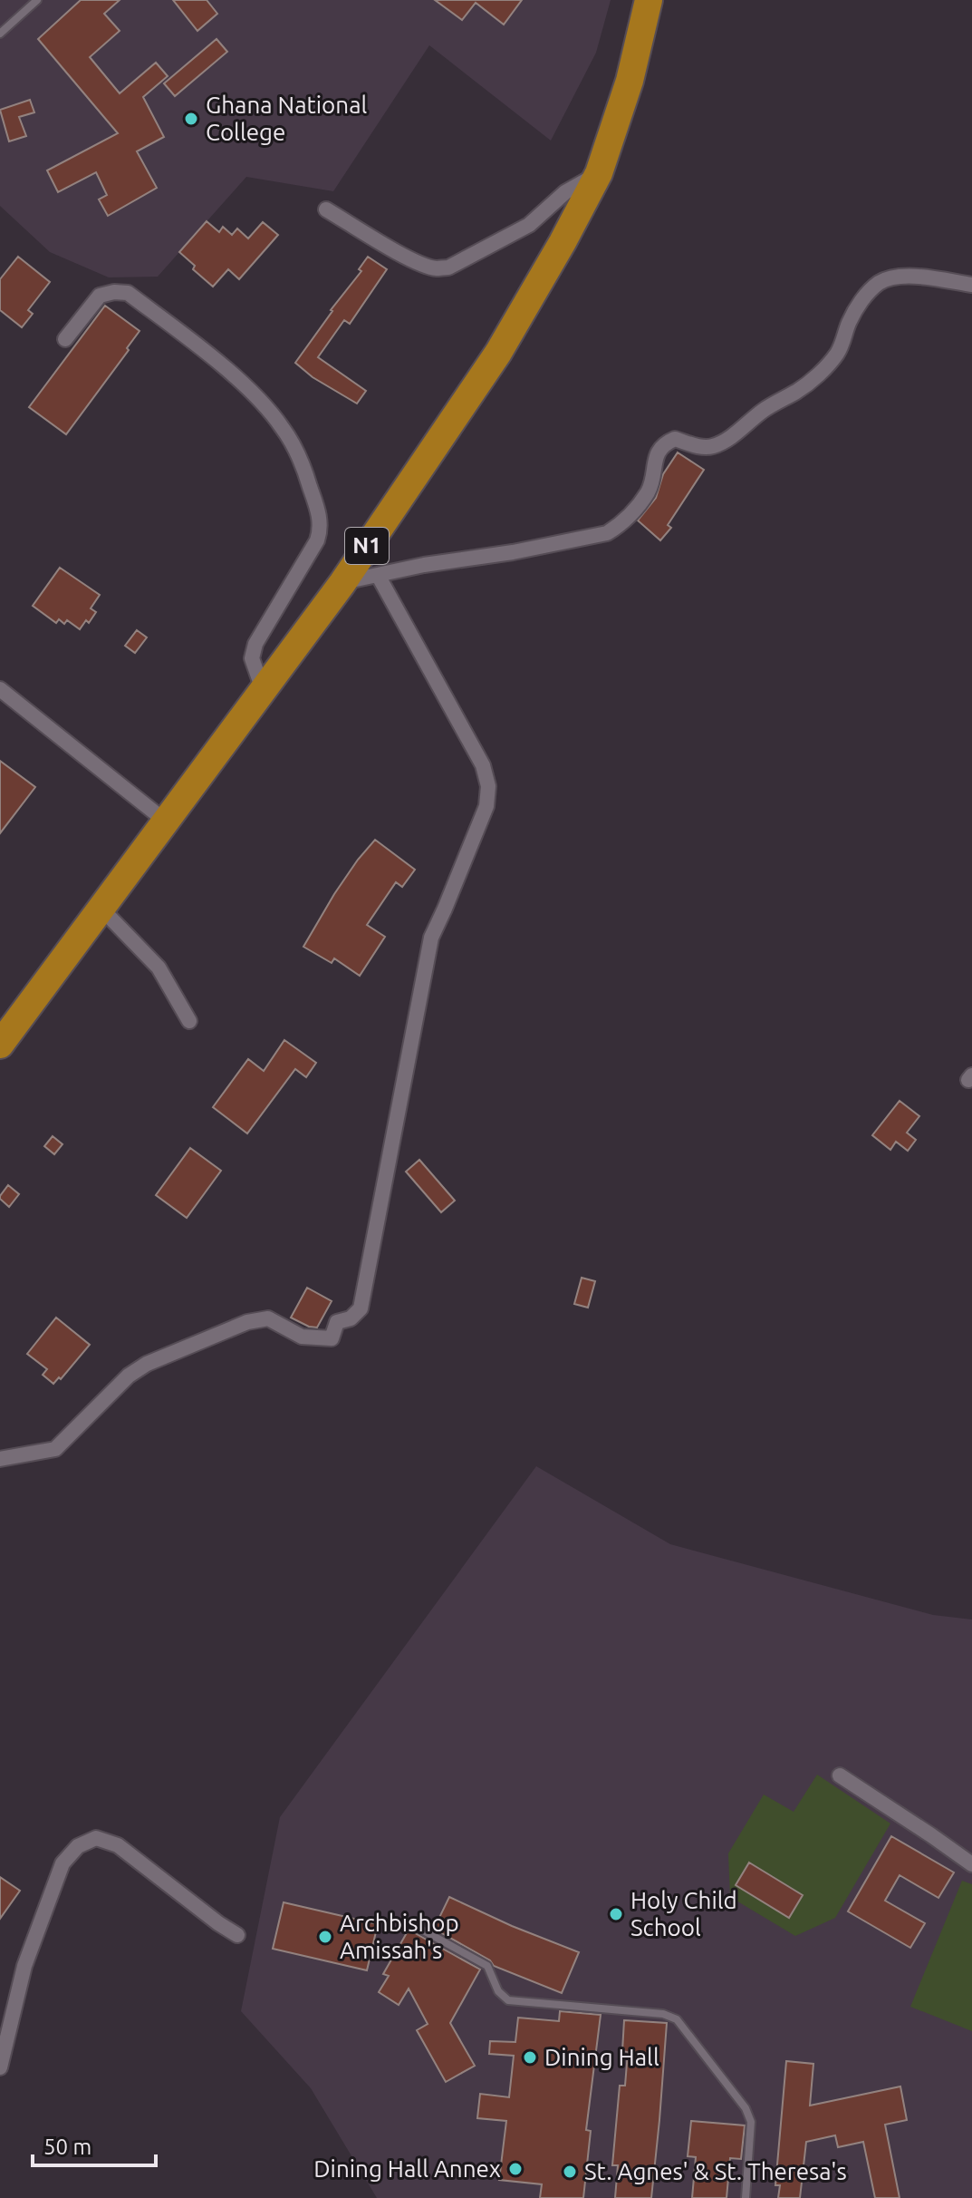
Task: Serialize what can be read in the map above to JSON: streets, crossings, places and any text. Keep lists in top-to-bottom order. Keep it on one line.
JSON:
{"streets":{"highway":["N1"]},"places":["Ghana National College","Holy Child School","Archbishop Amissah's","Dining Hall","Dining Hall Annex","St. Agnes' & St. Theresa's"],"scale_bar":"50 m"}
